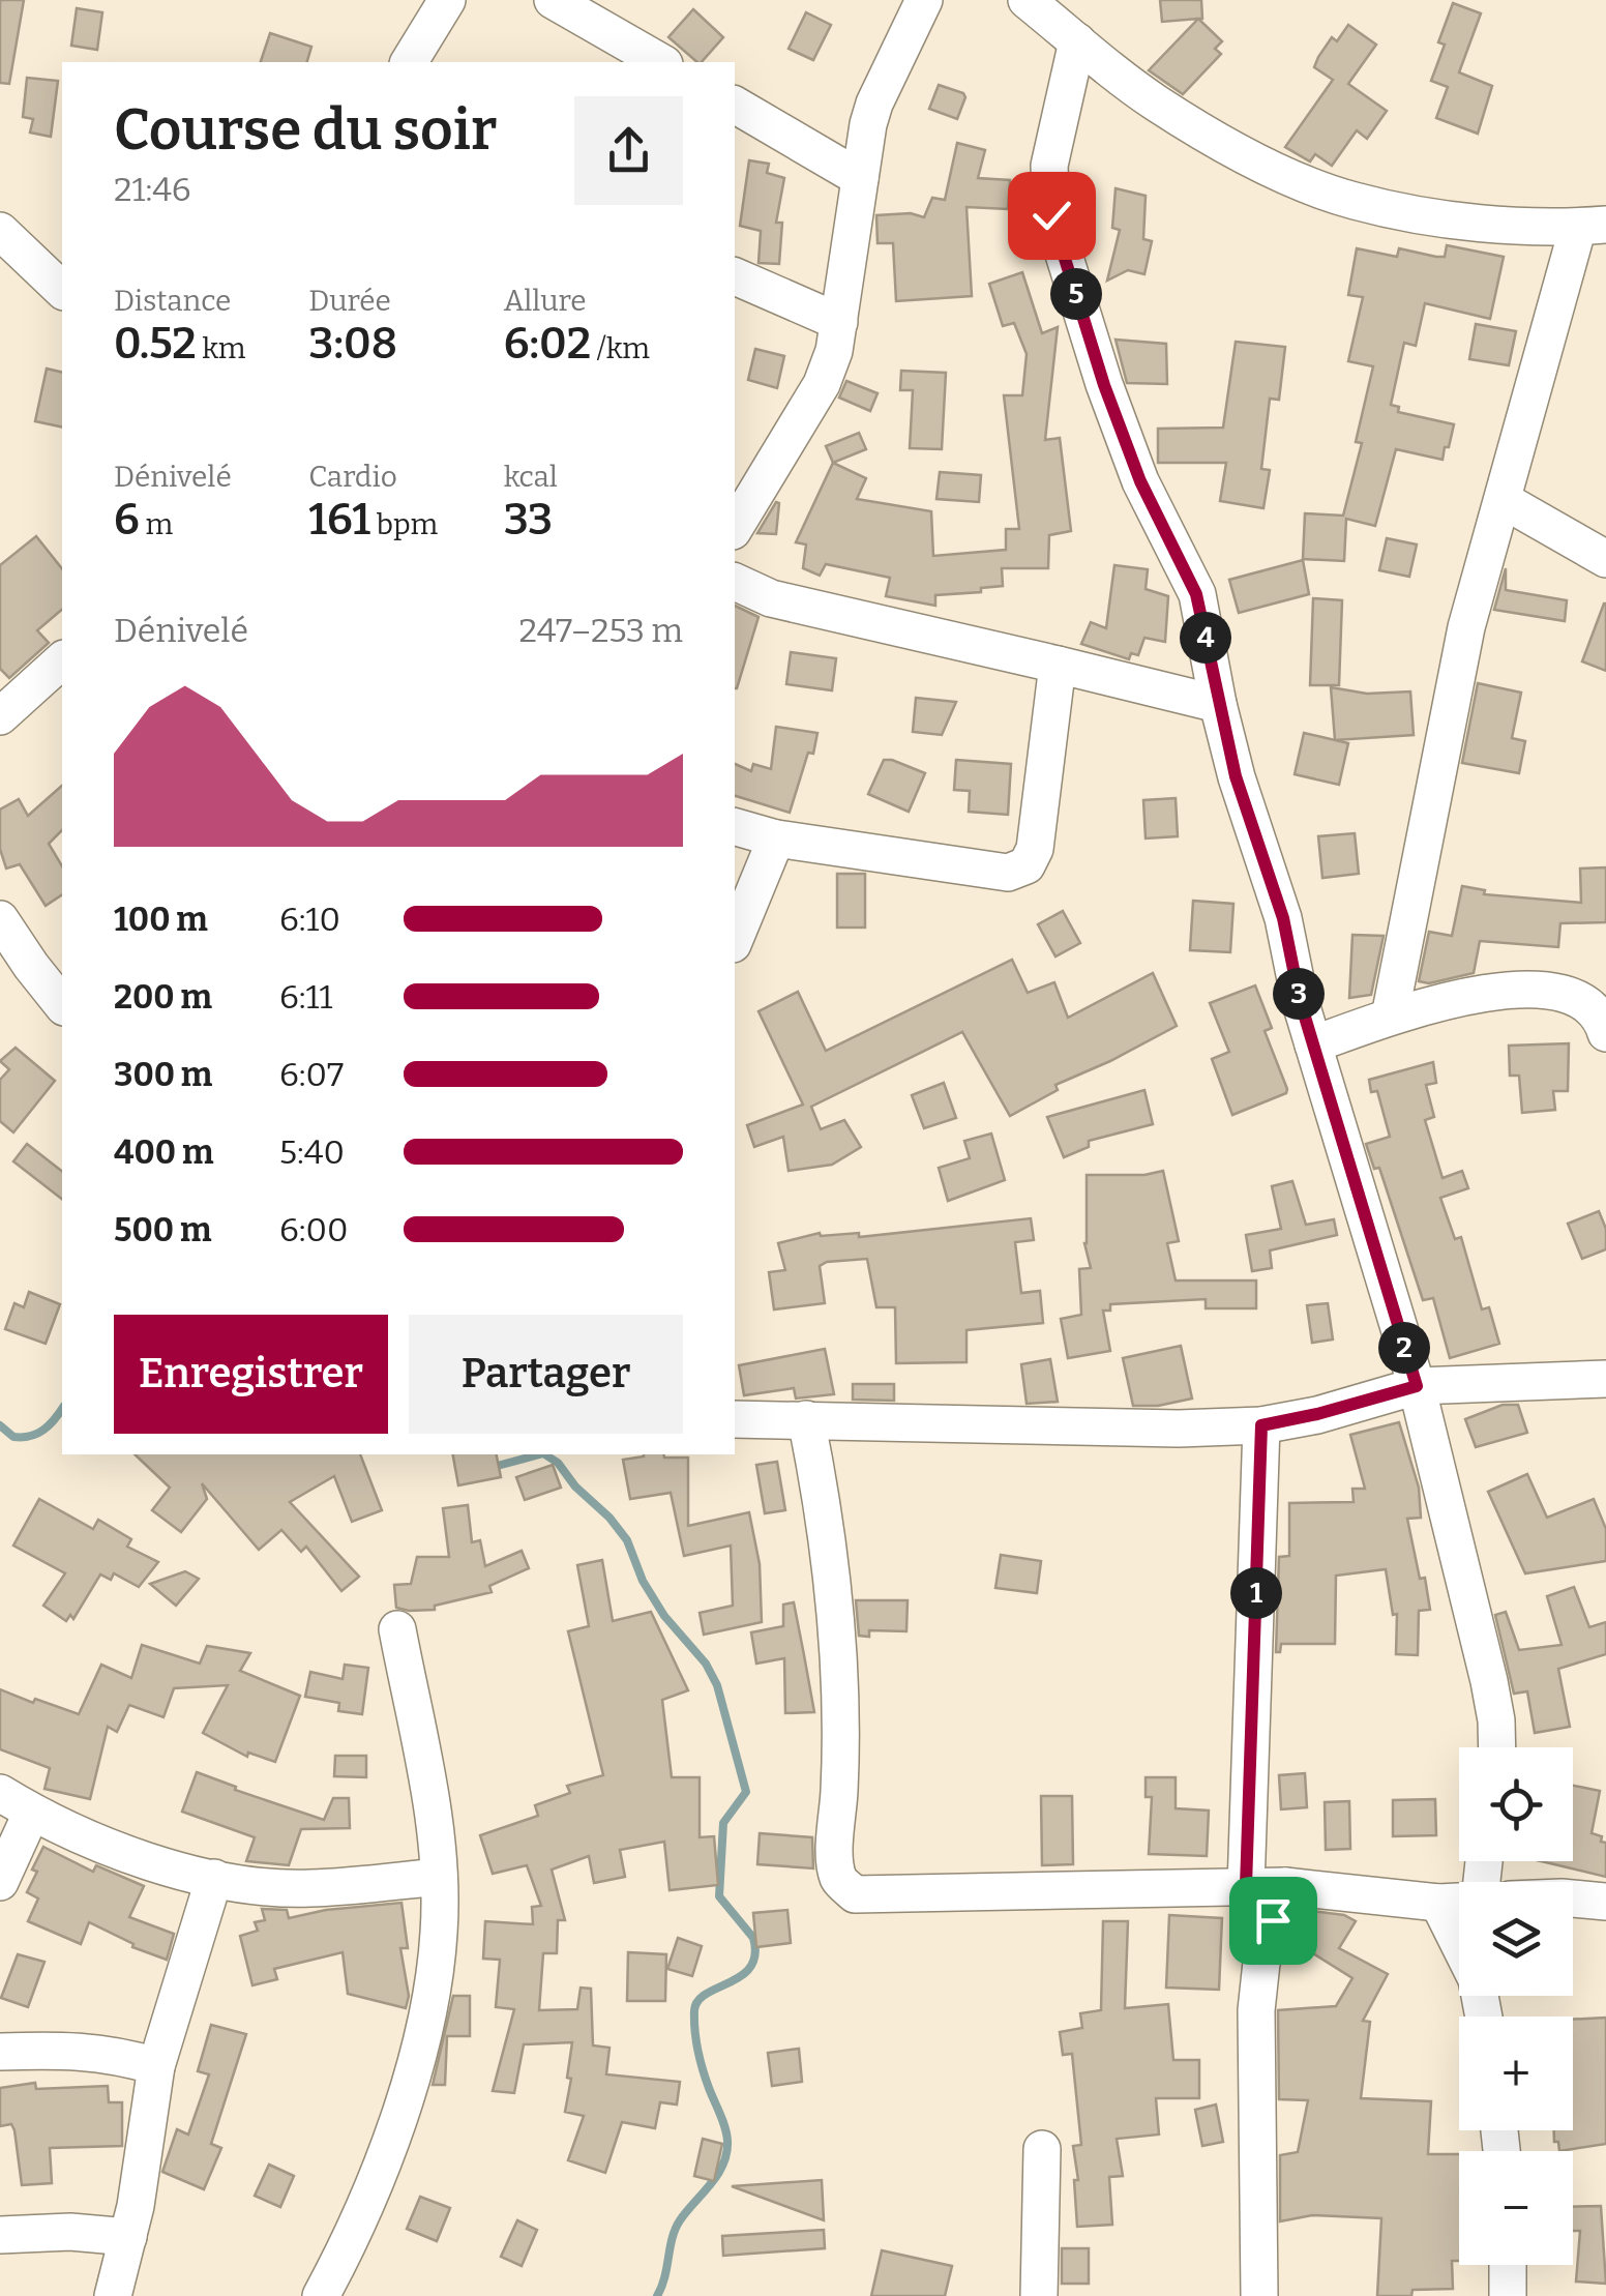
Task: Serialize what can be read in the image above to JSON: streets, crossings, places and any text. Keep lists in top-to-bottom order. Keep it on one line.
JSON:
{"page":{"heading":["Course du soir","21:46"],"stats":[["Distance","0.52 km"],["Durée","3:08"],["Allure","6:02 /km"],["Dénivelé","6 m"],["Cardio","161 bpm"],["kcal","33"]],"pins":["5","4","3","2","1"],"chart":["Dénivelé","247–253 m"],"list":[{"name":"100 m","note":"6:10"},{"name":"200 m","note":"6:11"},{"name":"300 m","note":"6:07"},{"name":"400 m","note":"5:40"},{"name":"500 m","note":"6:00"}],"buttons":["Enregistrer","Partager"],"map_buttons":["+","−"]}}
